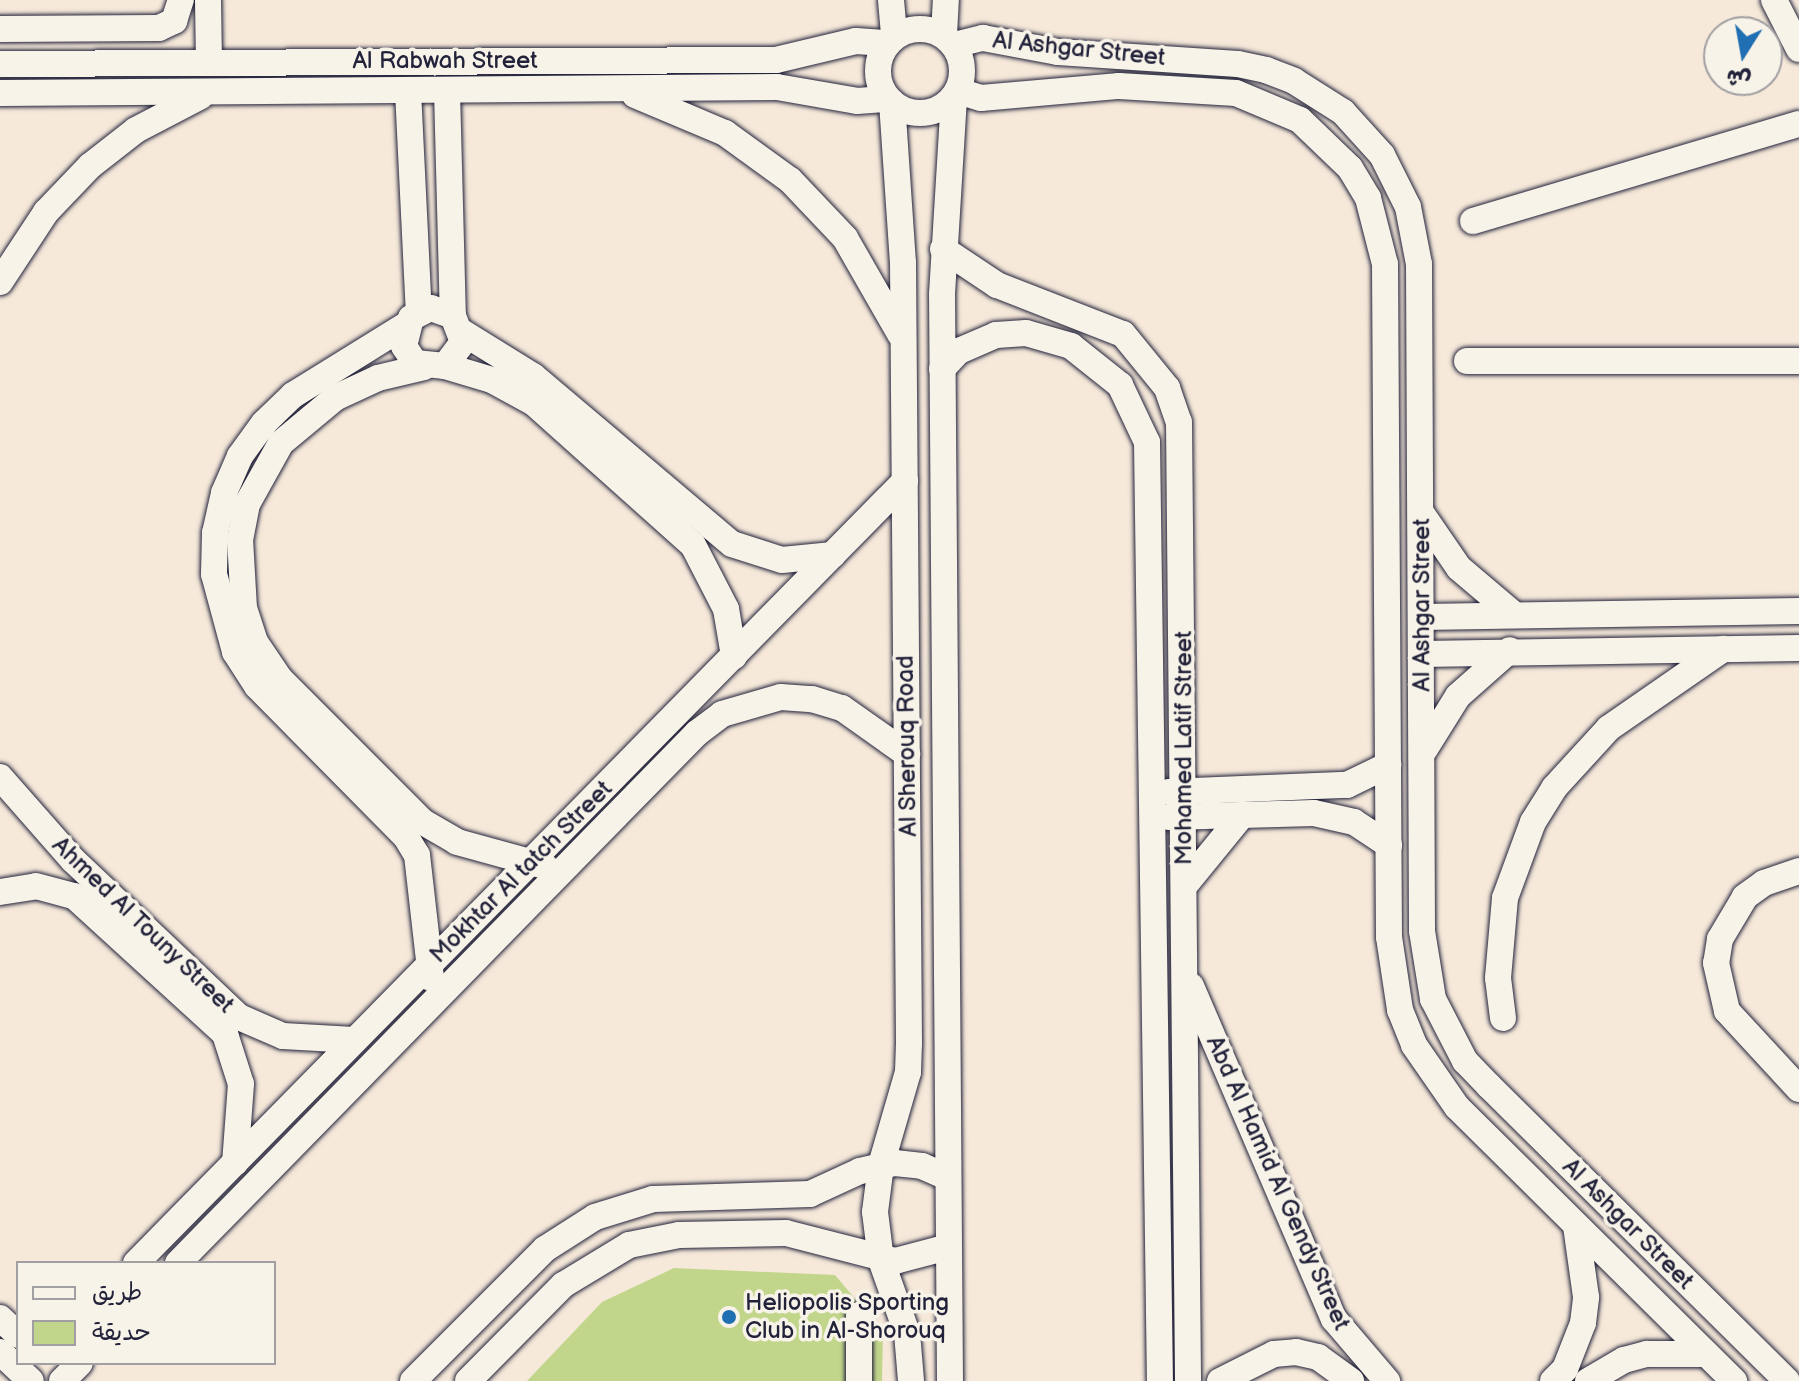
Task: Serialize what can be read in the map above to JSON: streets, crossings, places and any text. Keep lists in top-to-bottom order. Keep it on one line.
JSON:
{"streets":{"street":["Al Ashgar Street","Al Rabwah Street","Al Sherouq Road","Mohamed Latif Street","Mokhtar Al tatch Street","Ahmed Al Touny Street","Abd Al Hamid Al Gendy Street"]},"crossings":[["Al Ashgar Street","Al Rabwah Street"],["Al Ashgar Street","Al Sherouq Road"],["Al Rabwah Street","Al Sherouq Road"],["Al Sherouq Road","Mohamed Latif Street"],["Al Sherouq Road","Mokhtar Al tatch Street"],["Mohamed Latif Street","Abd Al Hamid Al Gendy Street"],["Mokhtar Al tatch Street","Ahmed Al Touny Street"]],"places":["Heliopolis Sporting Club in Al-Shorouq"],"legend":["طريق","حديقة"],"north":"bottom"}
